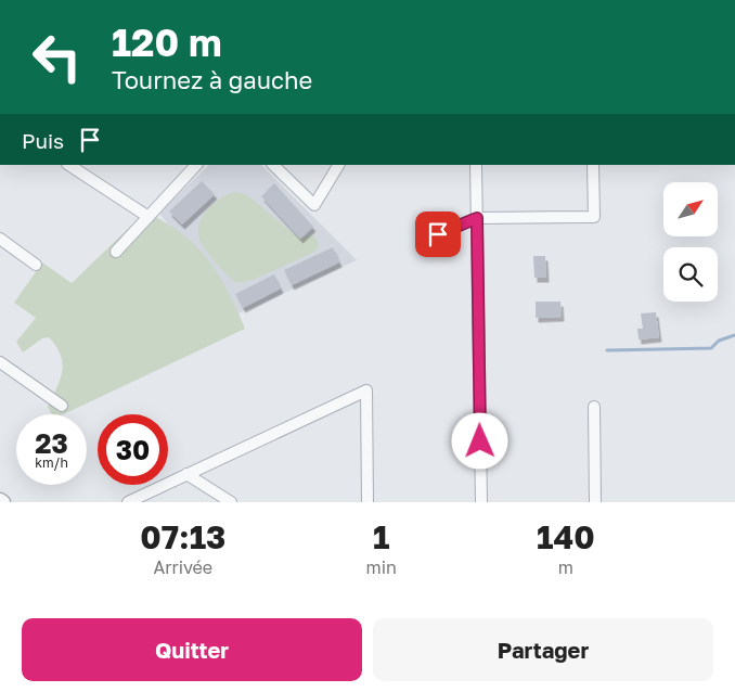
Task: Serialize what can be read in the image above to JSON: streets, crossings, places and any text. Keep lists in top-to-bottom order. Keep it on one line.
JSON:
{"north":"top right","page":{"turn":["120 m","Tournez à gauche"],"then":"Puis","speed":"23 km/h","limit":"30","eta":["07:13","Arrivée","1","min","140","m"],"buttons":["Quitter","Partager"]}}
